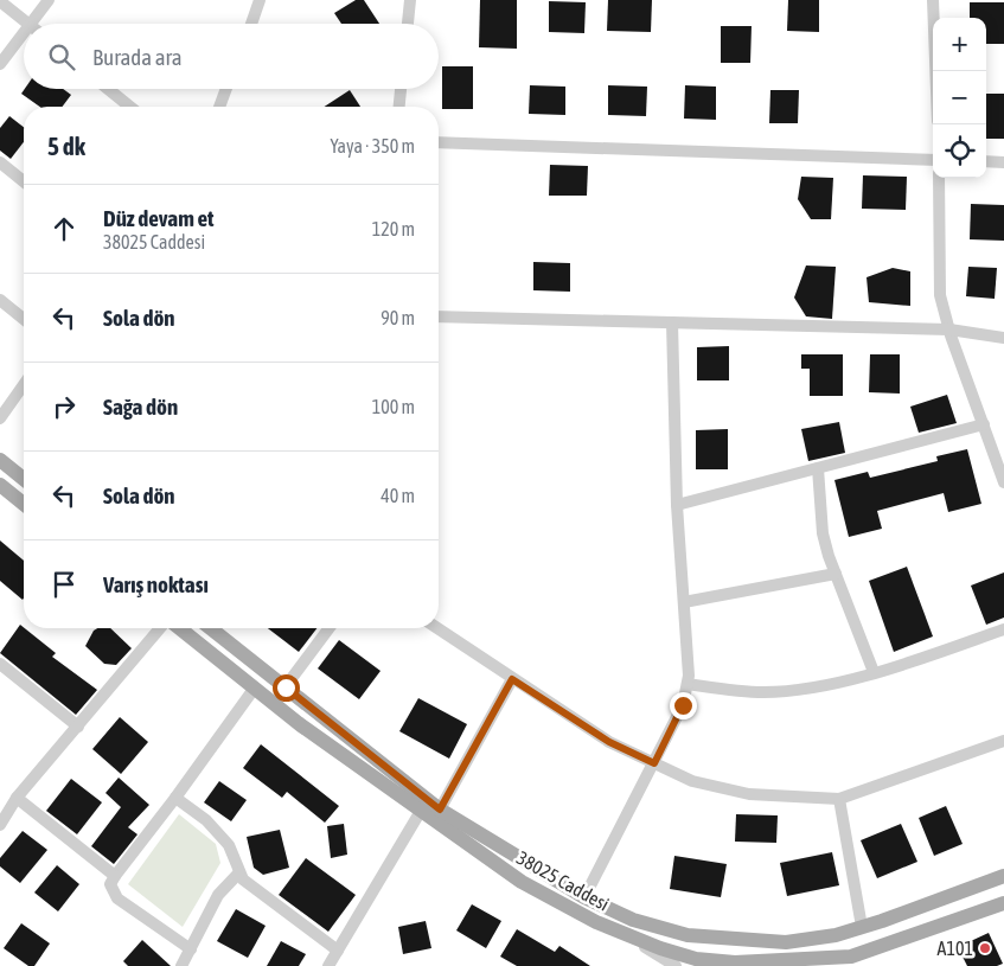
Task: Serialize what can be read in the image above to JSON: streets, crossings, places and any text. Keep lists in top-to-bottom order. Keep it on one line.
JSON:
{"streets":{"main road":["38025 Caddesi"]},"places":["A101"],"page":{"map_buttons":["+","−"],"search":"Burada ara","heading":["5 dk","Yaya · 350 m"],"list":[["Düz devam et","38025 Caddesi","120 m"],["Sola dön","90 m"],["Sağa dön","100 m"],["Sola dön","40 m"],"Varış noktası"]}}
